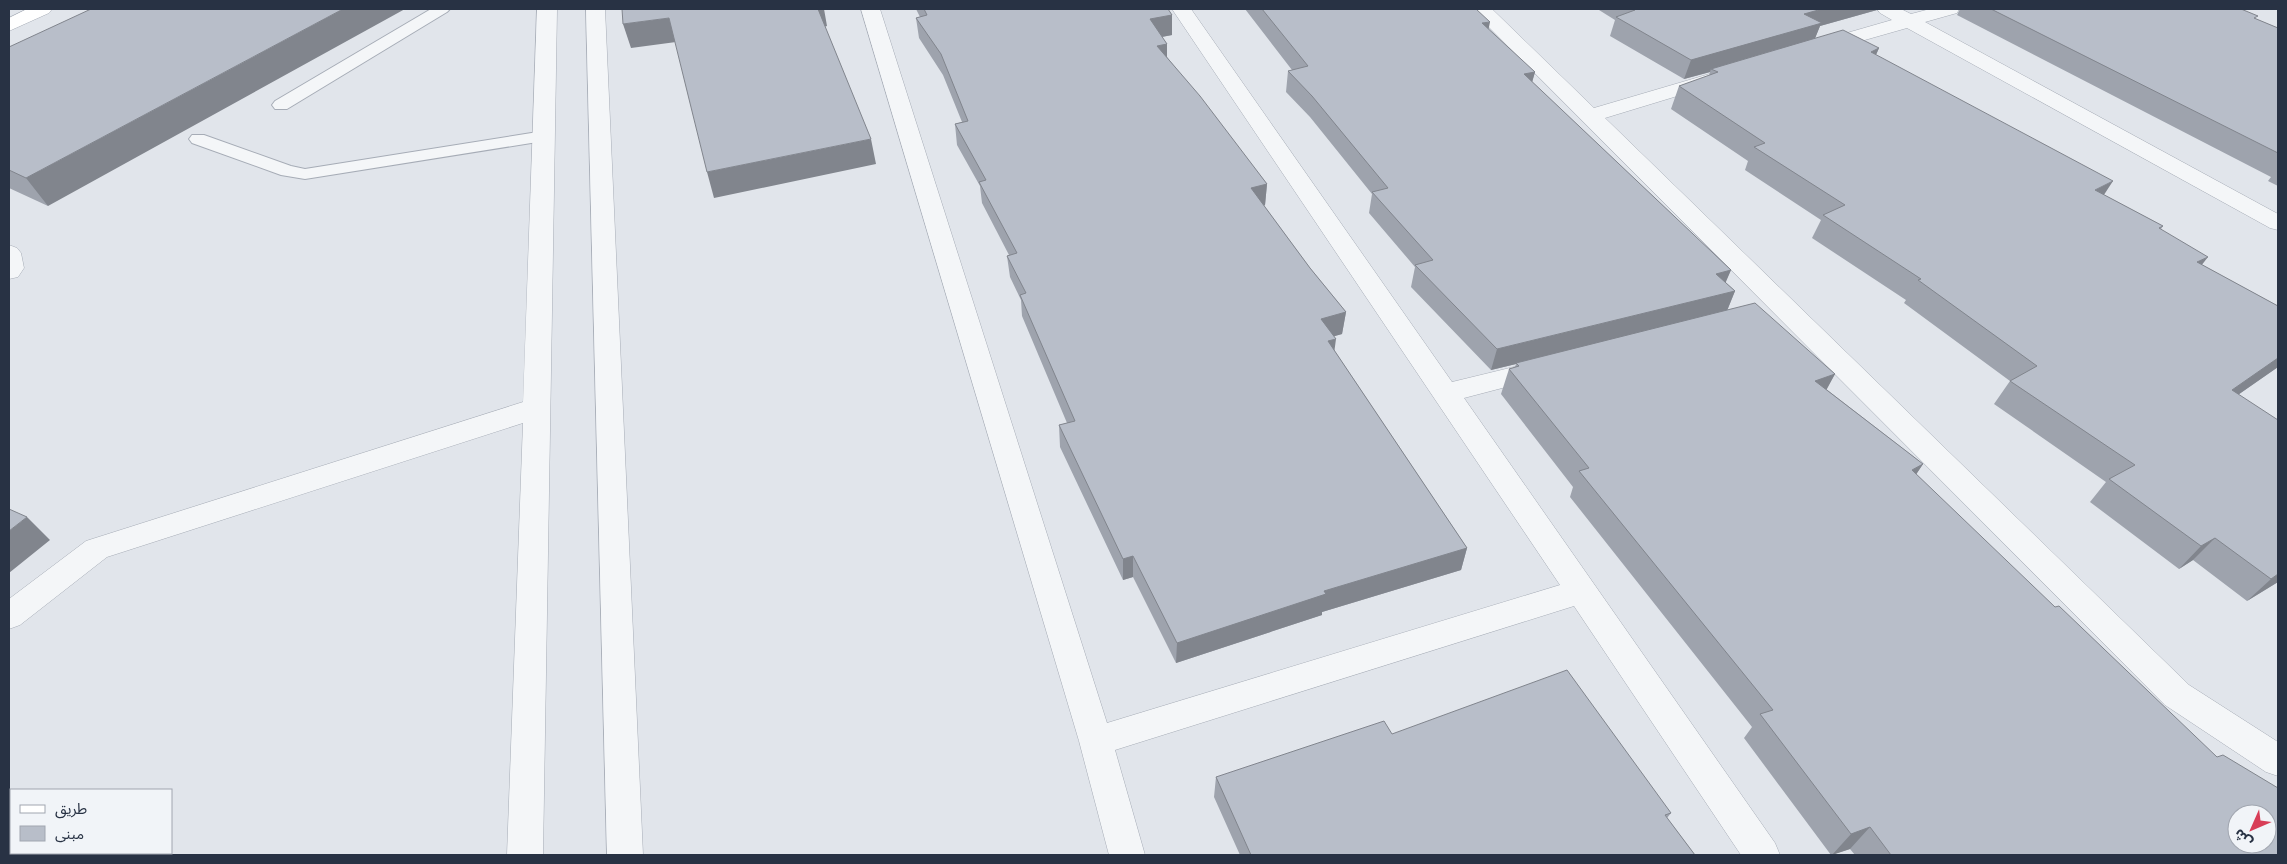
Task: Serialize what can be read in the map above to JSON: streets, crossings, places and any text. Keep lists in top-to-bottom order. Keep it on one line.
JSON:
{"legend":["طريق","مبنى"],"north":"bottom left"}
